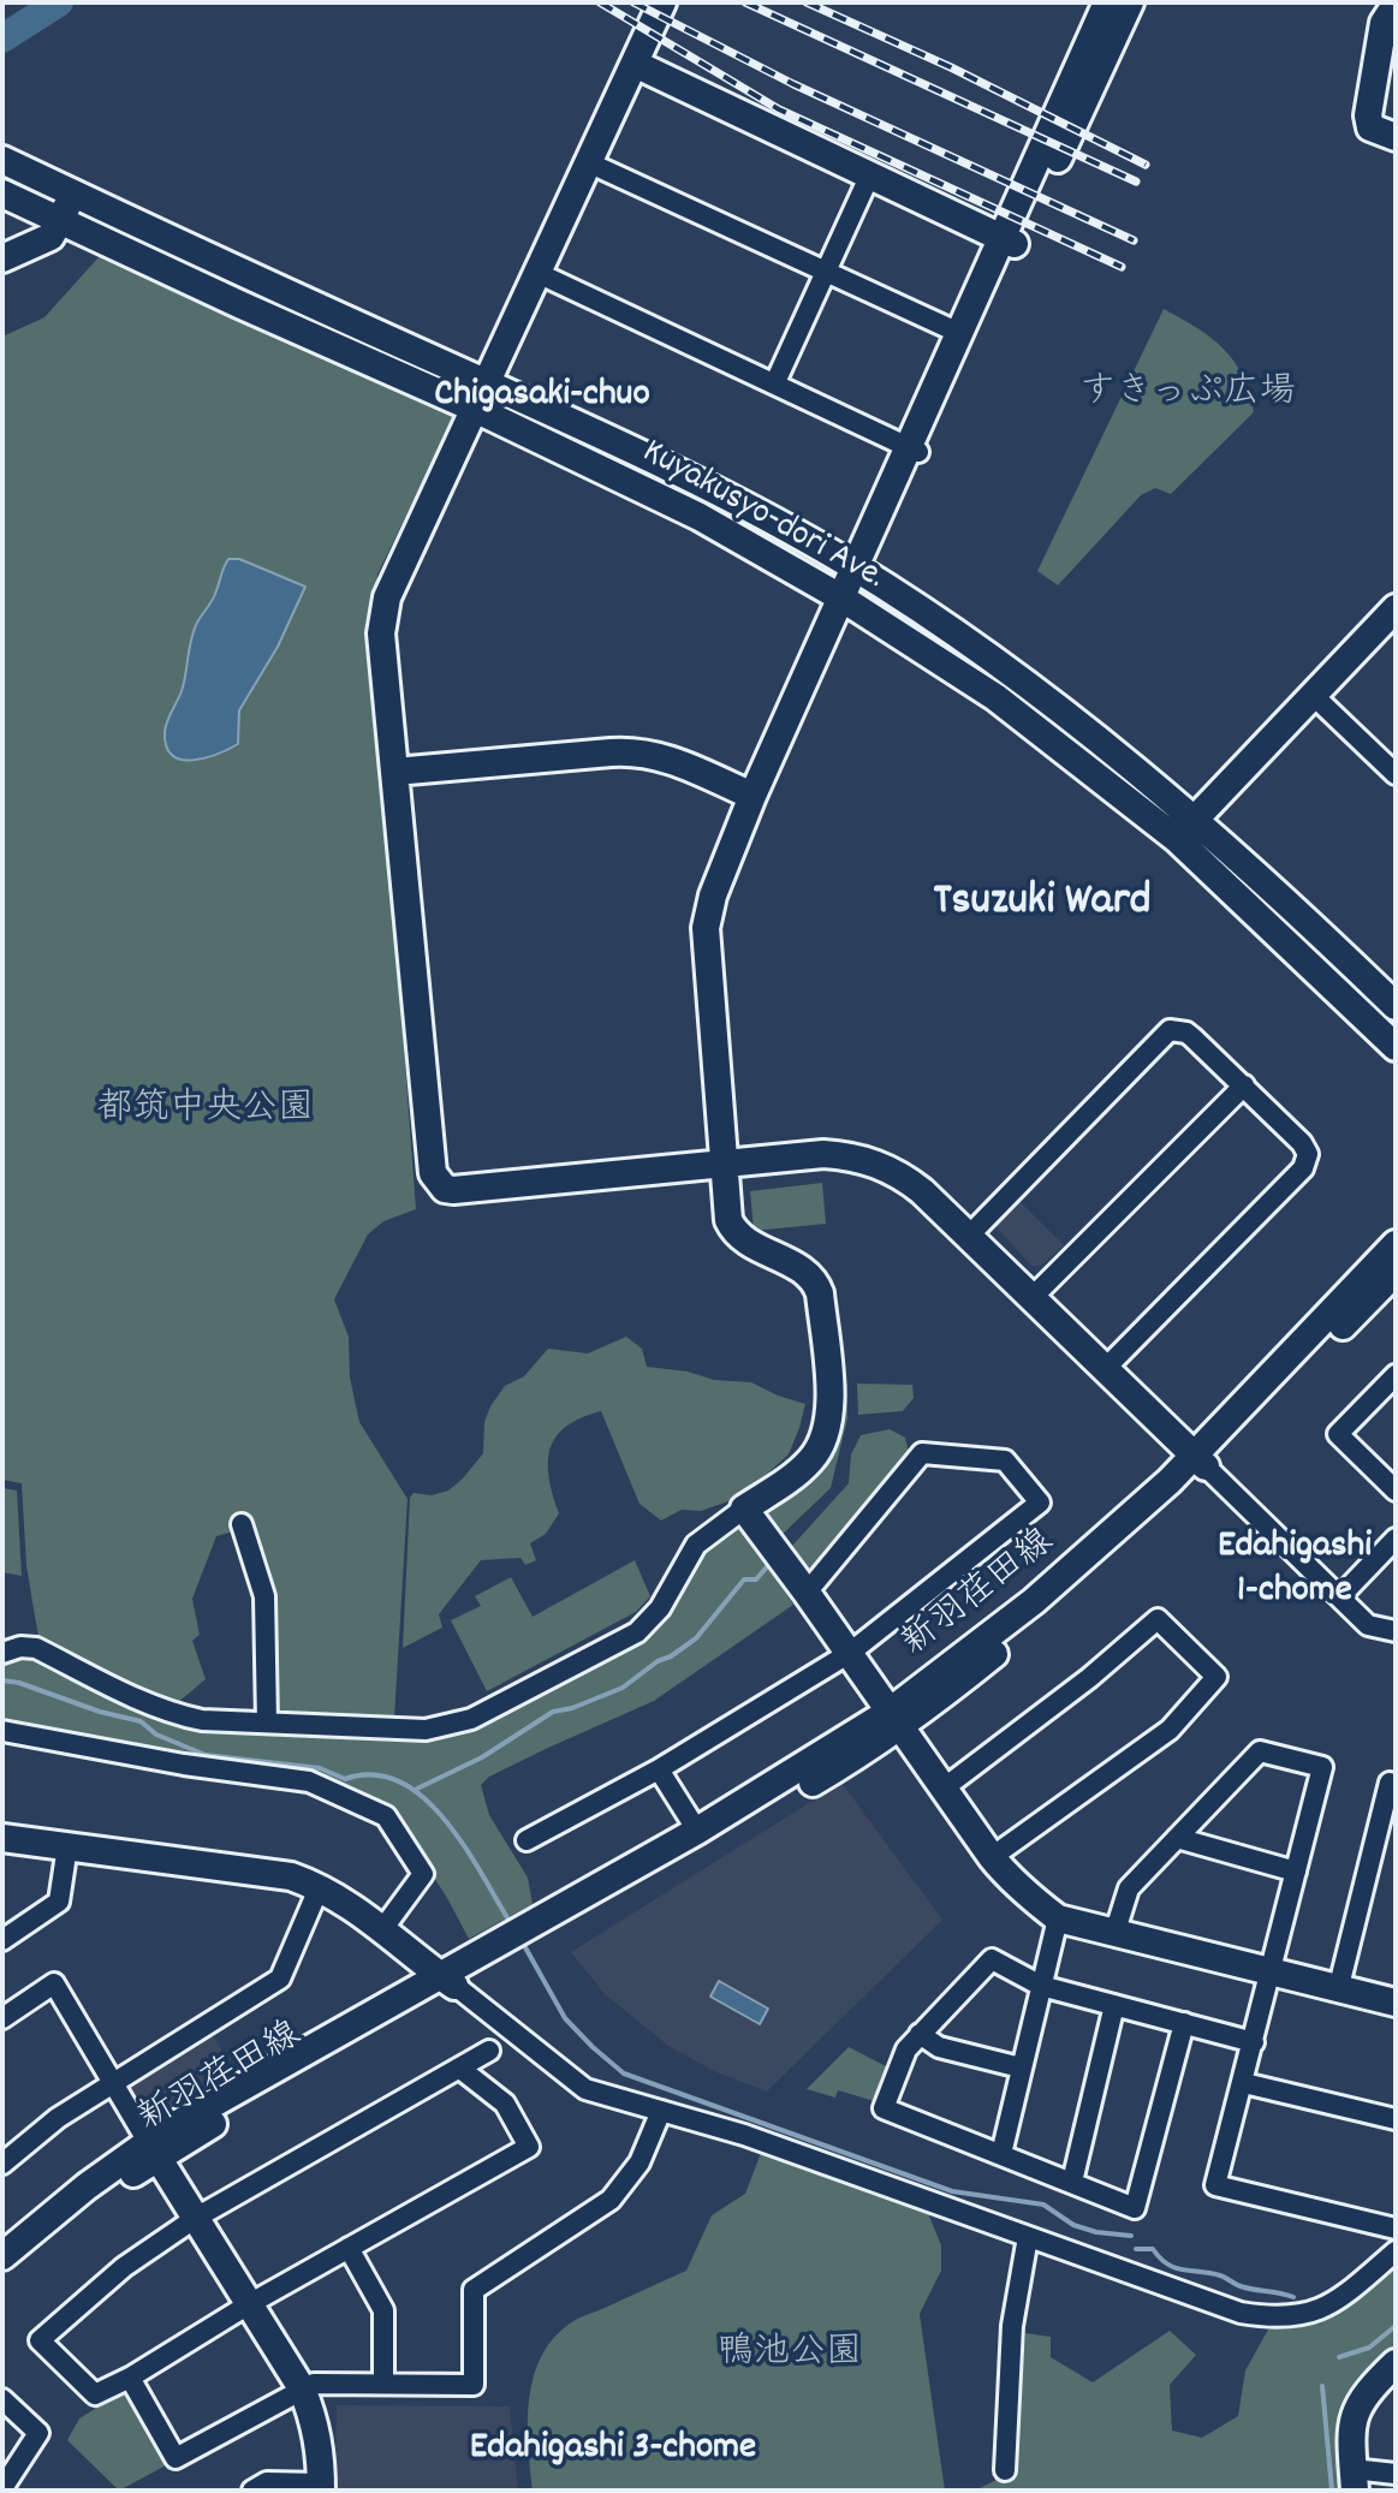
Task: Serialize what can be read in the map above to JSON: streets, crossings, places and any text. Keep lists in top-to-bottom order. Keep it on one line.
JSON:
{"streets":{"street":["Kuyakusyo-dori Ave.","新羽荏田線"]},"districts":["Chigasaki-chuo","Tsuzuki Ward","Edahigashi 1-chome","Edahigashi 3-chome"],"parks":["すきっぷ広場","都筑中央公園","鴨池公園"]}
